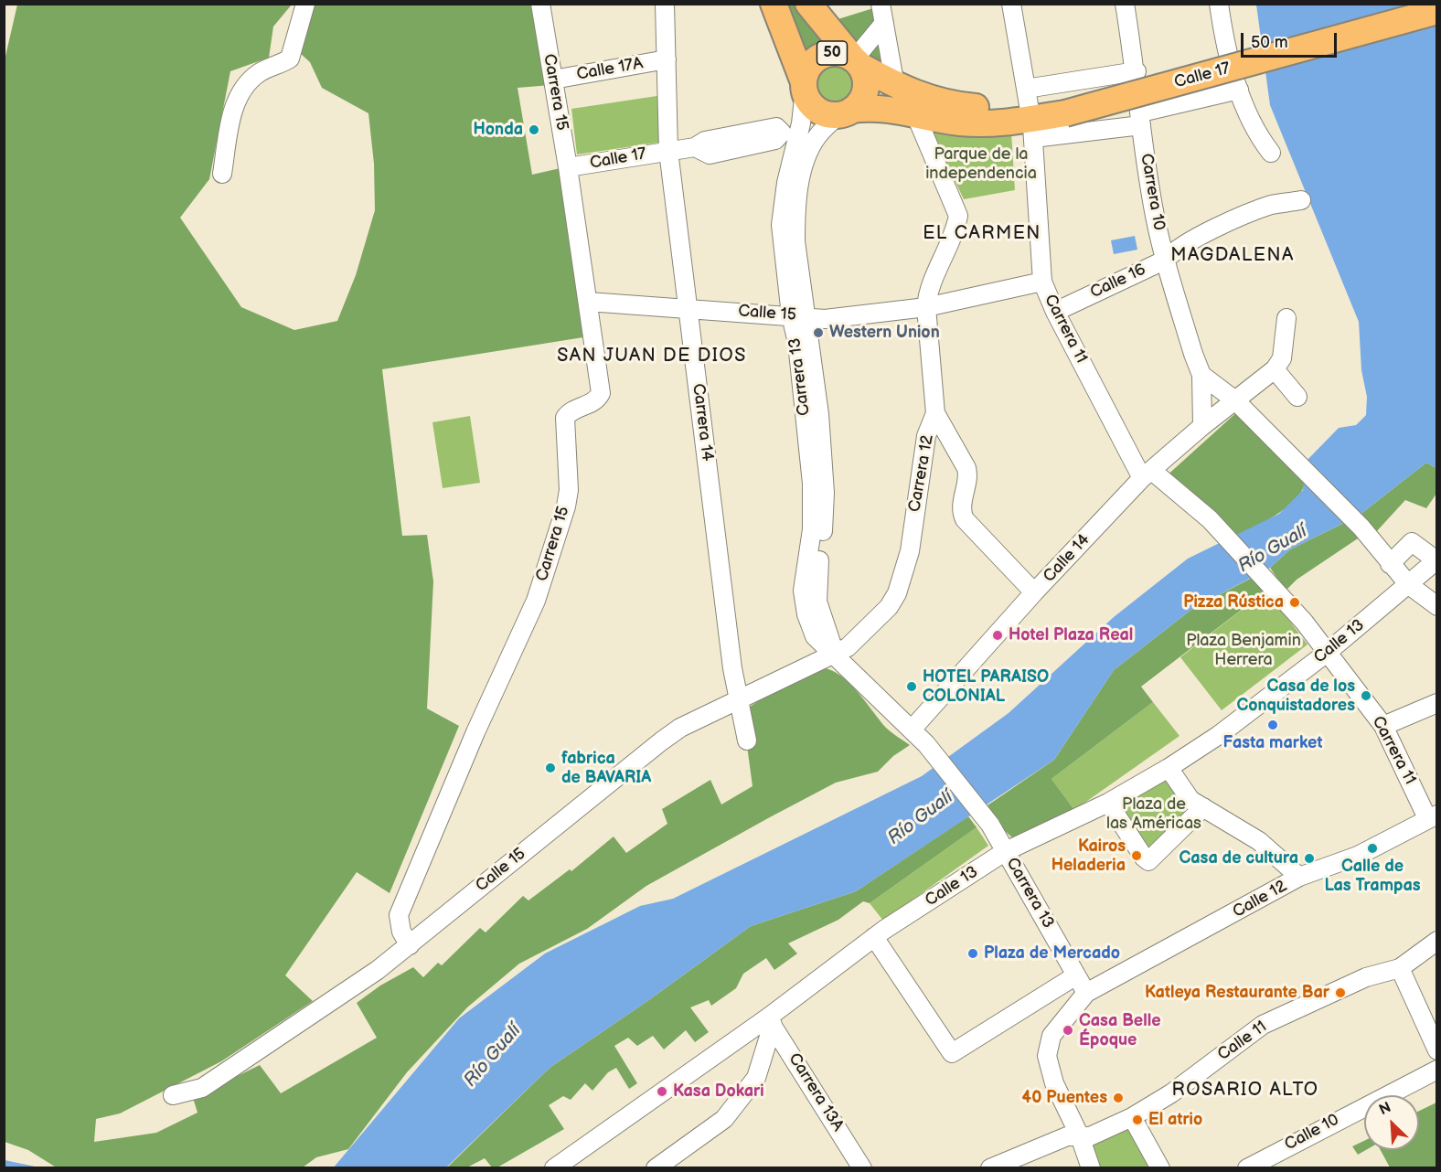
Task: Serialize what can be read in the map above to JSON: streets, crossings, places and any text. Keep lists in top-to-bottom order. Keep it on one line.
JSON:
{"streets":{"highway":["50","Calle 17","Carrera 13"],"street":["Calle 17A","Carrera 15","Carrera 10","Calle 16","Calle 15","Carrera 11","Carrera 14","Carrera 12","Calle 14","Calle 13","Calle 12","Calle 11","Carrera 13A","Calle 10"]},"crossings":[["50","Calle 17"],["50","Carrera 13"],["Calle 17A","Carrera 15"],["Calle 17A","Carrera 14"],["Calle 17","Carrera 15"],["Calle 17","Carrera 11"],["Calle 17","Carrera 13"],["Calle 17","Carrera 14"],["Calle 17","Carrera 12"],["Carrera 15","Calle 15"],["Carrera 10","Calle 16"],["Carrera 10","Calle 14"],["Calle 16","Carrera 11"],["Calle 15","Carrera 11"],["Calle 15","Carrera 13"],["Calle 15","Carrera 14"],["Calle 15","Carrera 12"],["Carrera 11","Calle 14"],["Carrera 11","Calle 13"],["Carrera 11","Calle 12"],["Carrera 13","Carrera 12"],["Carrera 13","Calle 14"],["Carrera 13","Calle 13"],["Carrera 13","Calle 12"],["Calle 13","Carrera 13A"]],"districts":["EL CARMEN","MAGDALENA","SAN JUAN DE DIOS","ROSARIO ALTO"],"water":["Río Gualí"],"parks":["Parque de la independencia","Plaza Benjamin Herrera","Plaza de las Américas"],"places":["Honda","Western Union","Pizza Rústica","Hotel Plaza Real","HOTEL PARAISO COLONIAL","Casa de los Conquistadores","Fasta market","fabrica de BAVARIA","Calle de Las Trampas","Kairos Heladeria","Casa de cultura","Plaza de Mercado","Katleya Restaurante Bar","Casa Belle Époque","Kasa Dokari","40 Puentes","El atrio"],"scale_bar":"50 m","north":"top left"}
